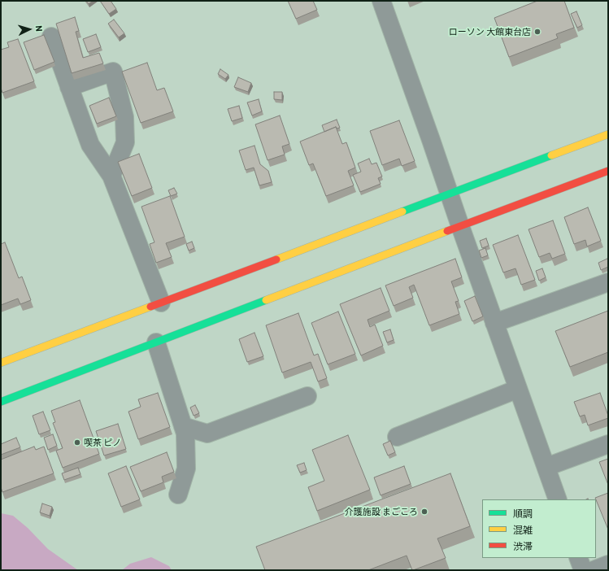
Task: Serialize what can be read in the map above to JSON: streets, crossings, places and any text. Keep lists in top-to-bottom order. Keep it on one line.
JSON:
{"places":["ローソン 大館東台店","喫茶 ピノ","介護施設 まごころ"],"legend":["順調","混雑","渋滞"],"north":"right"}
